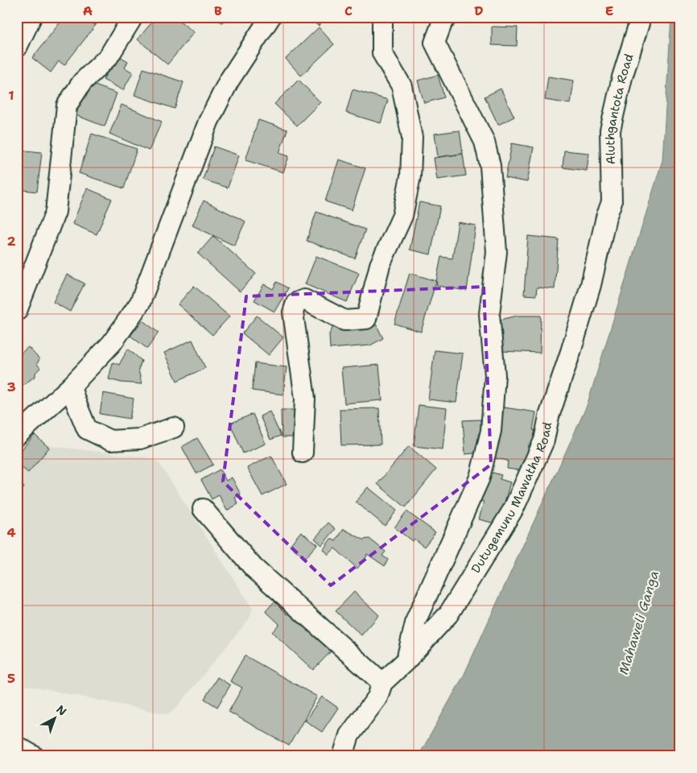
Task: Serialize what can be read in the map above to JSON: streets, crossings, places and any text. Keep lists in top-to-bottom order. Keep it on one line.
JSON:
{"streets":{"street":["Aluthgantota Road","Dutugemunu Mawatha Road"]},"crossings":[["Aluthgantota Road","Dutugemunu Mawatha Road"]],"water":["Mahaweli Ganga"],"north":"top right","grid":{"columns":["A","B","C","D","E"],"rows":["1","2","3","4","5"]}}
